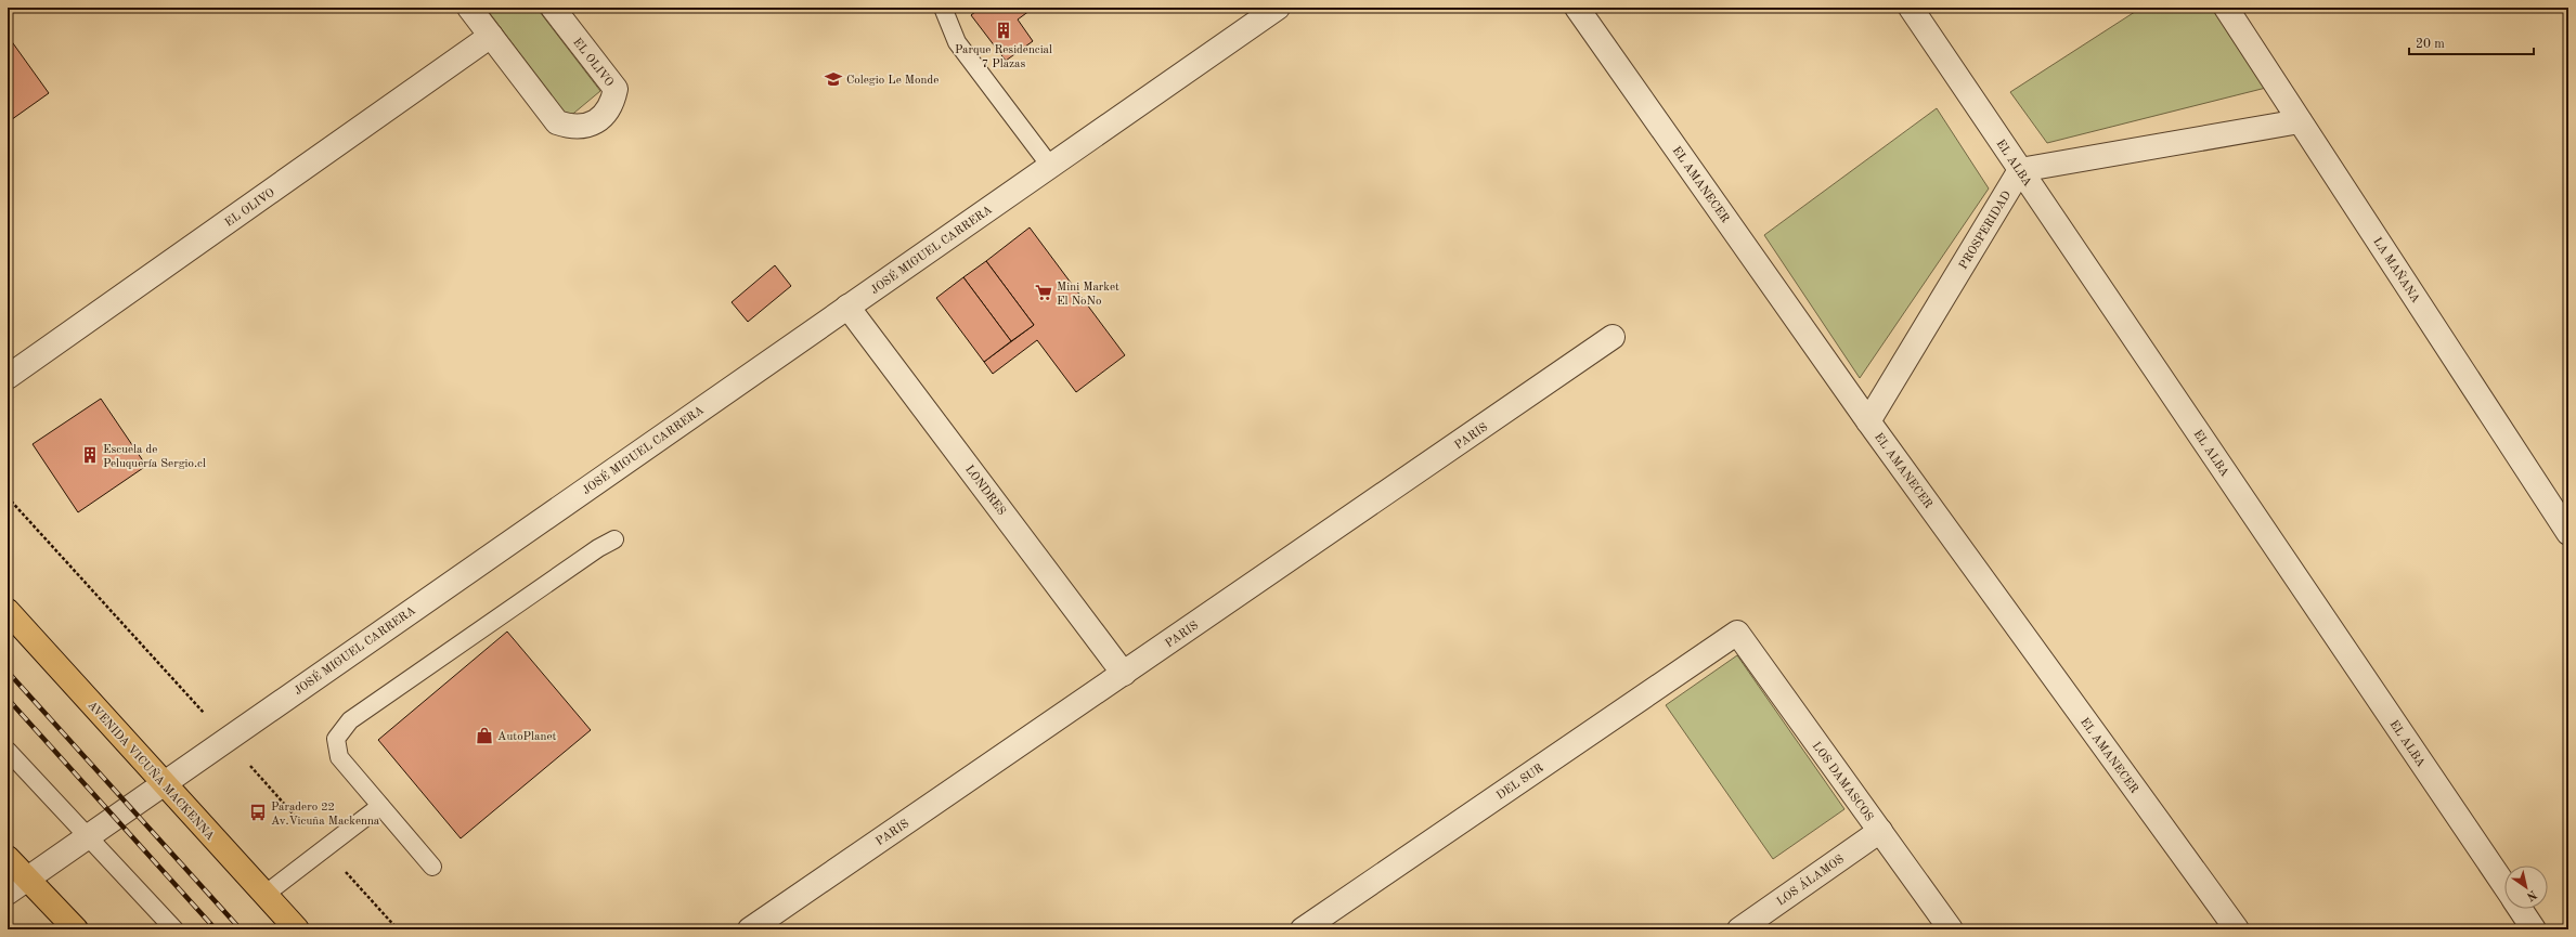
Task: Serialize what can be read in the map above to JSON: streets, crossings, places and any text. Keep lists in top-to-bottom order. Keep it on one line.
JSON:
{"streets":{"main road":["AVENIDA VICUÑA MACKENNA"],"street":["EL OLIVO","EL ALBA","EL AMANECER","PROSPERIDAD","JOSÉ MIGUEL CARRERA","LA MAÑANA","PARIS","LONDRES","DEL SUR","LOS DAMASCOS","LOS ÁLAMOS"]},"crossings":[["EL ALBA","PROSPERIDAD"],["EL AMANECER","PROSPERIDAD"],["JOSÉ MIGUEL CARRERA","LONDRES"],["JOSÉ MIGUEL CARRERA","AVENIDA VICUÑA MACKENNA"],["PARIS","LONDRES"],["DEL SUR","LOS DAMASCOS"],["LOS DAMASCOS","LOS ÁLAMOS"]],"places":{"building":["Parque Residencial 7 Plazas","Escuela de Peluquería Sergio.cl"],"school or university":["Colegio Le Monde"],"supermarket":["Mini Market El NoNo"],"shop":["AutoPlanet"],"bus stop":["Paradero 22 Av.Vicuña Mackenna"]},"scale_bar":"20 m","north":"bottom right"}
